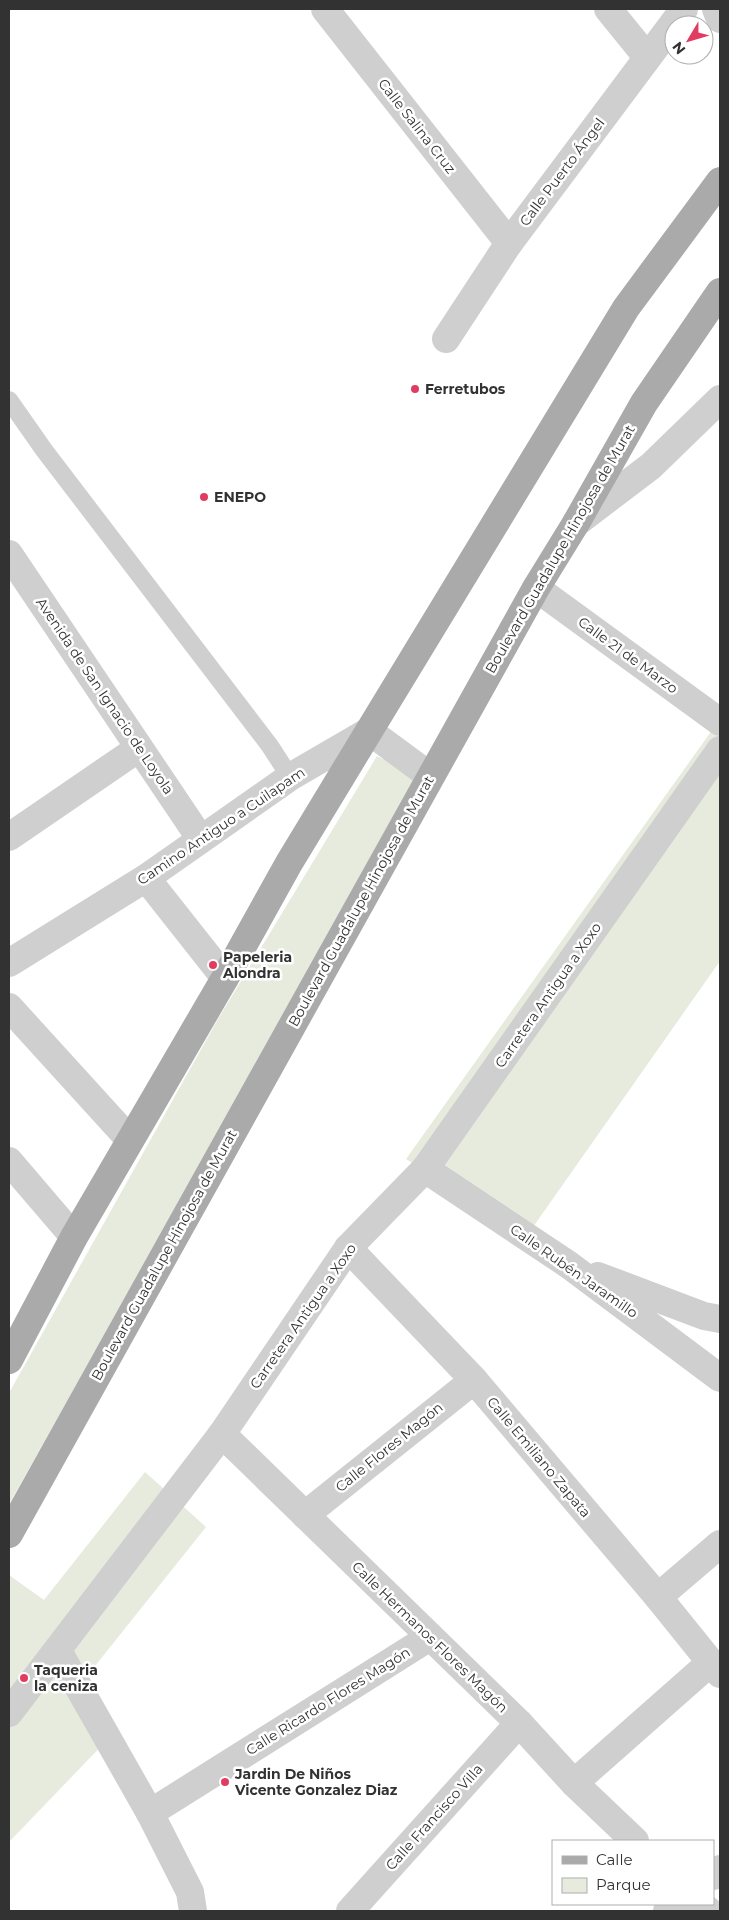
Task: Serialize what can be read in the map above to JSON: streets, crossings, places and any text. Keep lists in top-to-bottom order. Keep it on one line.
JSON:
{"streets":{"main road":["Boulevard Guadalupe Hinojosa de Murat"],"street":["Calle Salina Cruz","Calle Puerto Ángel","Calle 21 de Marzo","Avenida de San Ignacio de Loyola","Camino Antiguo a Cuilapam","Carretera Antigua a Xoxo","Calle Rubén Jaramillo","Calle Flores Magón","Calle Emiliano Zapata","Calle Hermanos Flores Magón","Calle Ricardo Flores Magón","Calle Francisco Villa"]},"crossings":[["Calle Salina Cruz","Calle Puerto Ángel"],["Boulevard Guadalupe Hinojosa de Murat","Calle 21 de Marzo"],["Avenida de San Ignacio de Loyola","Camino Antiguo a Cuilapam"],["Carretera Antigua a Xoxo","Calle Rubén Jaramillo"],["Carretera Antigua a Xoxo","Calle Emiliano Zapata"],["Carretera Antigua a Xoxo","Calle Hermanos Flores Magón"],["Calle Flores Magón","Calle Emiliano Zapata"],["Calle Flores Magón","Calle Hermanos Flores Magón"],["Calle Hermanos Flores Magón","Calle Ricardo Flores Magón"],["Calle Hermanos Flores Magón","Calle Francisco Villa"]],"places":["Ferretubos","ENEPO","Papeleria Alondra","Taqueria la ceniza","Jardin De Niños Vicente Gonzalez Diaz"],"legend":["Calle","Parque"],"north":"bottom left"}
